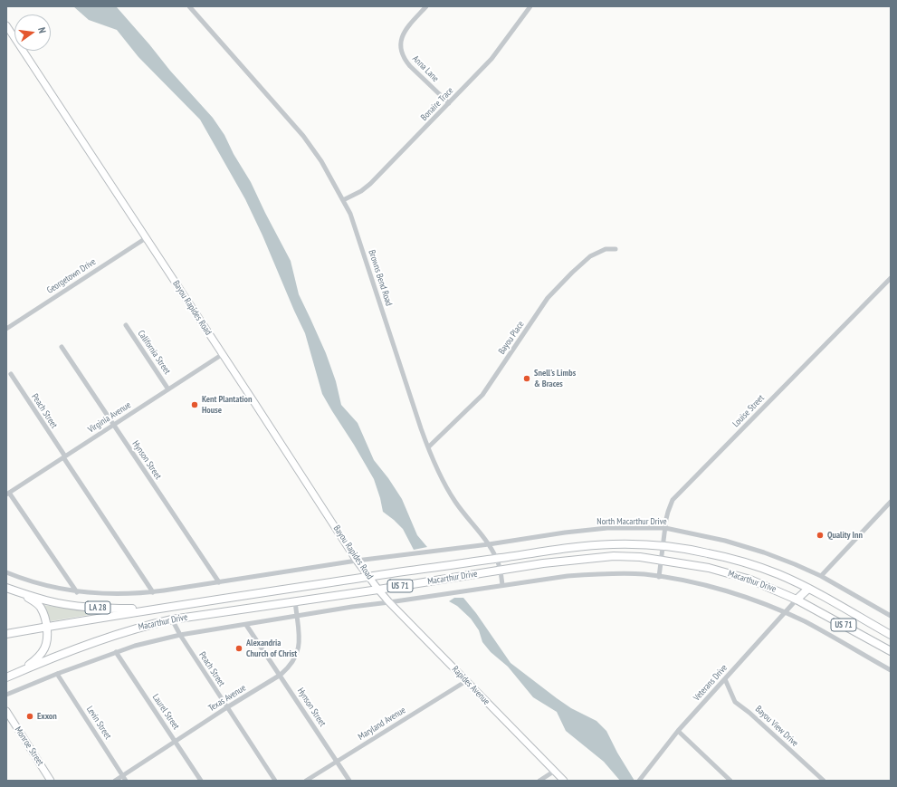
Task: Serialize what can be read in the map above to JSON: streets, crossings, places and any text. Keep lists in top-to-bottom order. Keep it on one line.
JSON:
{"streets":{"highway":["Macarthur Drive","US 71","LA 28"],"main road":["Bayou Rapides Road","Rapides Avenue","Monroe Street"],"street":["Anna Lane","Bonaire Trace","Georgetown Drive","Browns Bend Road","Bayou Place","California Street","Peach Street","Louise Street","Virginia Avenue","Hynson Street","North Macarthur Drive","Veterans Drive","Texas Avenue","Laurel Street","Levin Street","Maryland Avenue","Bayou View Drive"]},"crossings":[["Anna Lane","Bonaire Trace"],["Bonaire Trace","Browns Bend Road"],["Georgetown Drive","Bayou Rapides Road"],["Browns Bend Road","Bayou Place"],["Browns Bend Road","North Macarthur Drive"],["Browns Bend Road","Macarthur Drive"],["Bayou Rapides Road","Virginia Avenue"],["Bayou Rapides Road","North Macarthur Drive"],["Bayou Rapides Road","Macarthur Drive"],["Bayou Rapides Road","Rapides Avenue"],["California Street","Virginia Avenue"],["Peach Street","Virginia Avenue"],["Peach Street","Macarthur Drive"],["Peach Street","Texas Avenue"],["Louise Street","North Macarthur Drive"],["Louise Street","Macarthur Drive"],["Virginia Avenue","Hynson Street"],["Hynson Street","Macarthur Drive"],["Hynson Street","Texas Avenue"],["Hynson Street","Maryland Avenue"],["Macarthur Drive","LA 28"],["Macarthur Drive","Veterans Drive"],["Macarthur Drive","Rapides Avenue"],["Macarthur Drive","Texas Avenue"],["Macarthur Drive","Laurel Street"],["Macarthur Drive","Levin Street"],["Veterans Drive","Bayou View Drive"],["Rapides Avenue","Maryland Avenue"],["Texas Avenue","Laurel Street"],["Texas Avenue","Levin Street"]],"places":["Snell's Limbs & Braces","Kent Plantation House","Quality Inn","Alexandria Church of Christ","Exxon"],"north":"right"}
